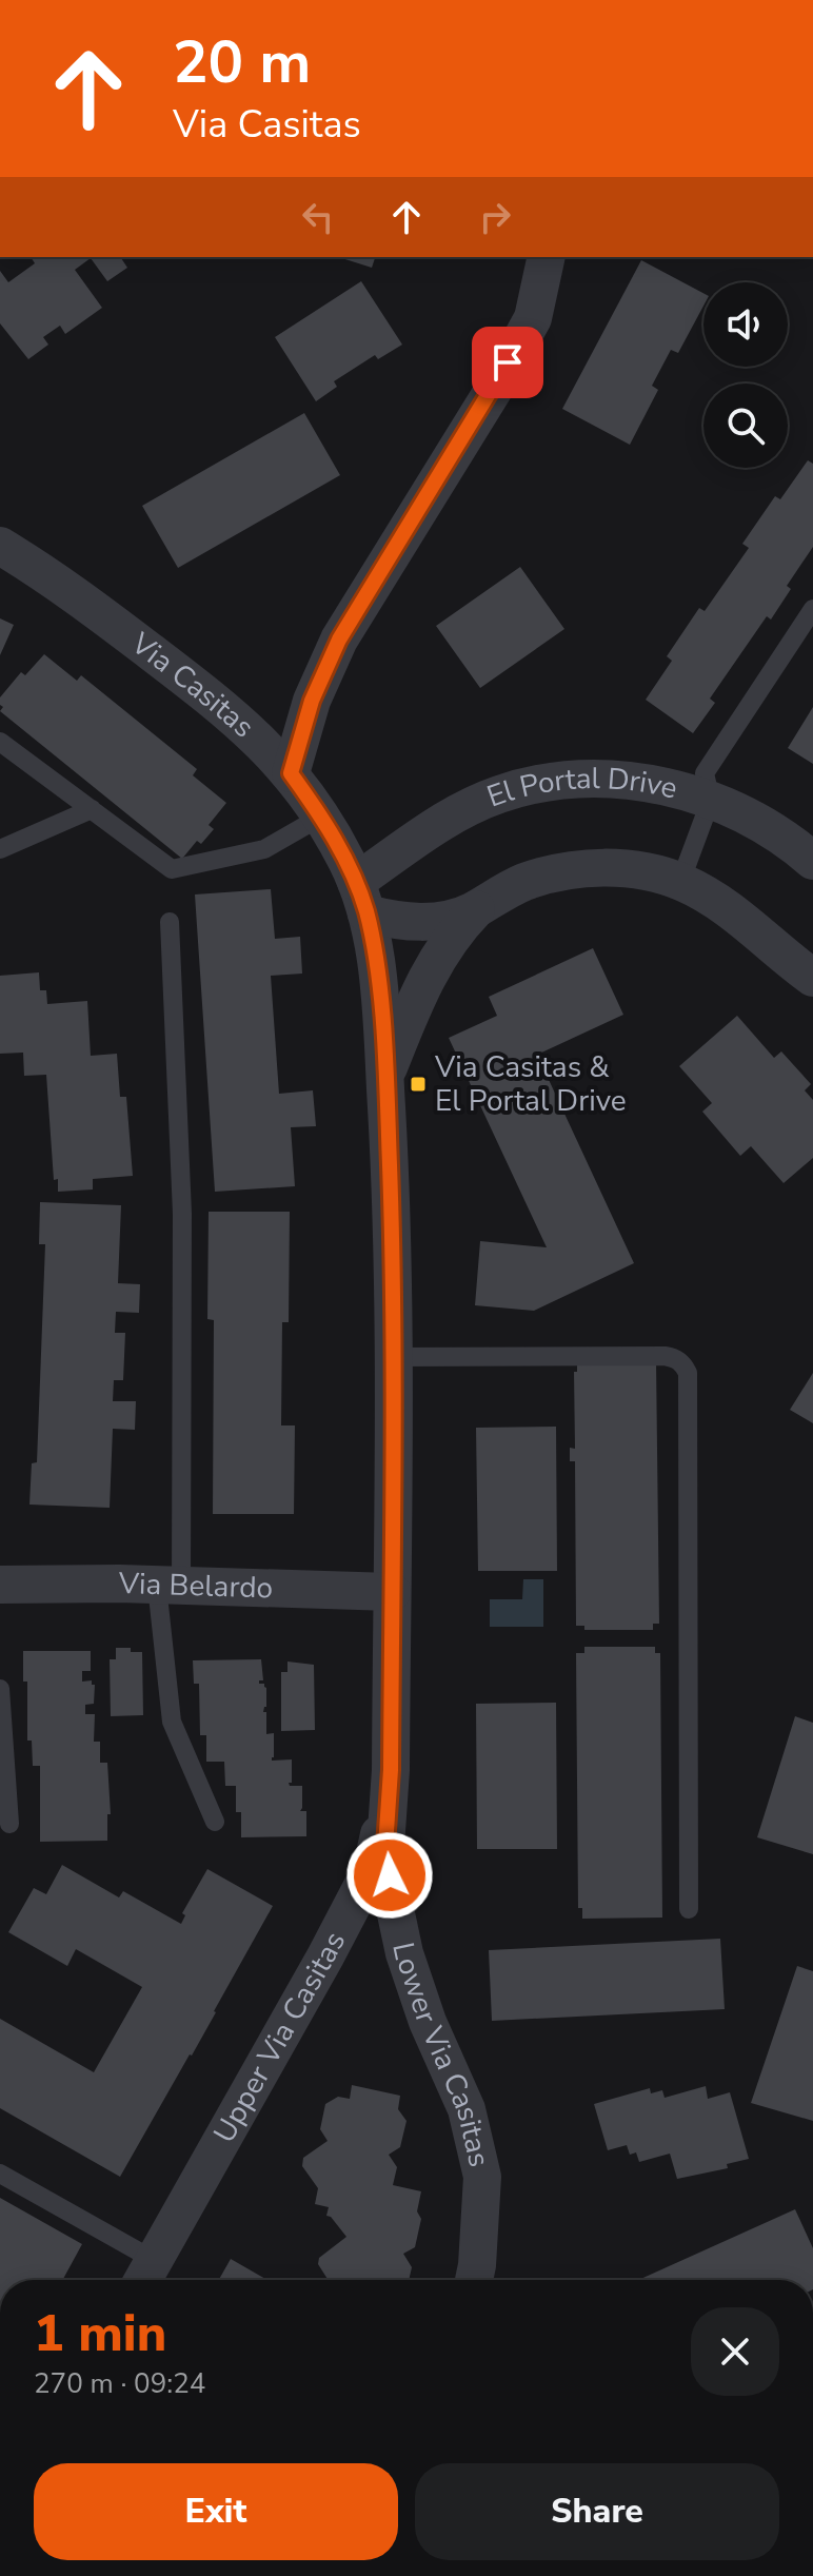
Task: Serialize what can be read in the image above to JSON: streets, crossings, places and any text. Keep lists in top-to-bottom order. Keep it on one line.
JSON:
{"streets":{"street":["Via Casitas","El Portal Drive","Via Belardo","Upper Via Casitas","Lower Via Casitas"]},"crossings":[["Via Casitas","El Portal Drive"],["Via Casitas","Via Belardo"],["Via Casitas","Upper Via Casitas"],["Via Casitas","Lower Via Casitas"],["Upper Via Casitas","Lower Via Casitas"]],"places":{"transit":["Via Casitas & El Portal Drive"]},"page":{"turn":["20 m","Via Casitas"],"heading":["1 min","270 m · 09:24"],"buttons":["Exit","Share"]}}
